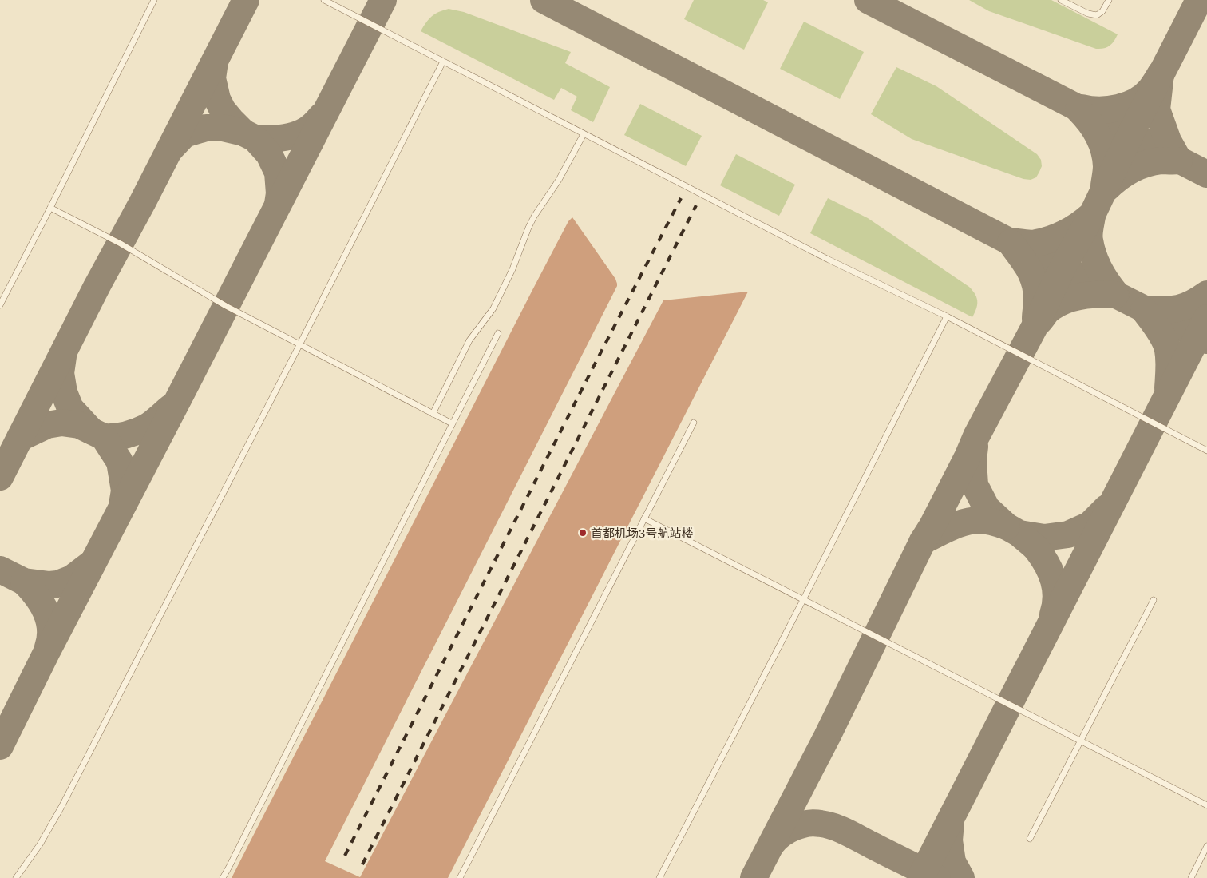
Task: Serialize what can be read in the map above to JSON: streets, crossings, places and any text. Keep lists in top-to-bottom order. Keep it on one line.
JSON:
{"places":["首都机场3号航站楼"]}
